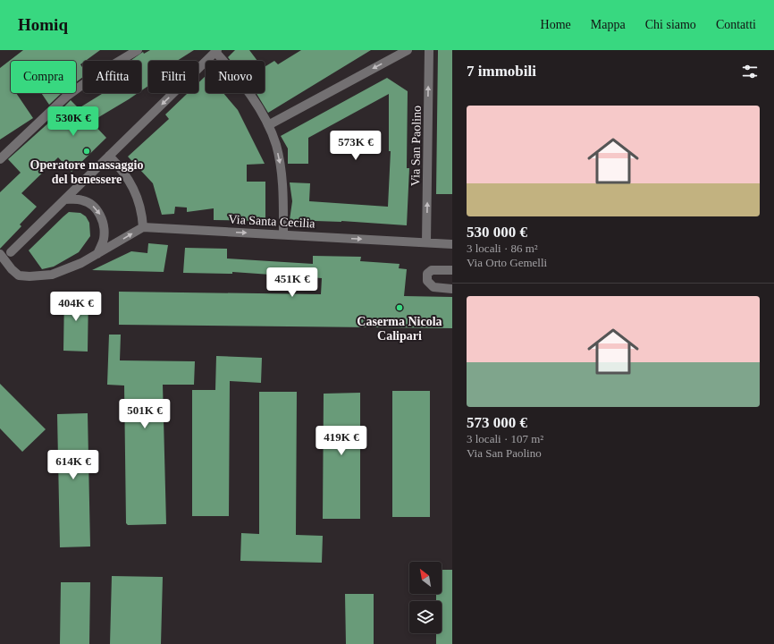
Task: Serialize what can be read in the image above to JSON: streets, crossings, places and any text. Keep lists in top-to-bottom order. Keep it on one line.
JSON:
{"streets":{"street":["Via San Paolino","Via Santa Cecilia"]},"crossings":[["Via San Paolino","Via Santa Cecilia"]],"one_way":["Via San Paolino","Via Santa Cecilia"],"places":["Operatore massaggio del benessere","Caserma Nicola Calipari"],"north":"top left","page":{"header":"Homiq","nav":["Home","Mappa","Chi siamo","Contatti"],"heading":"7 immobili","chip":["Compra","Affitta","Filtri","Nuovo"],"list":[{"name":"530 000 €","note":"3 locali · 86 m² · Via Orto Gemelli"},{"name":"573 000 €","note":"3 locali · 107 m² · Via San Paolino"}],"price":["530K €","573K €","451K €","404K €","501K €","419K €","614K €"]}}
